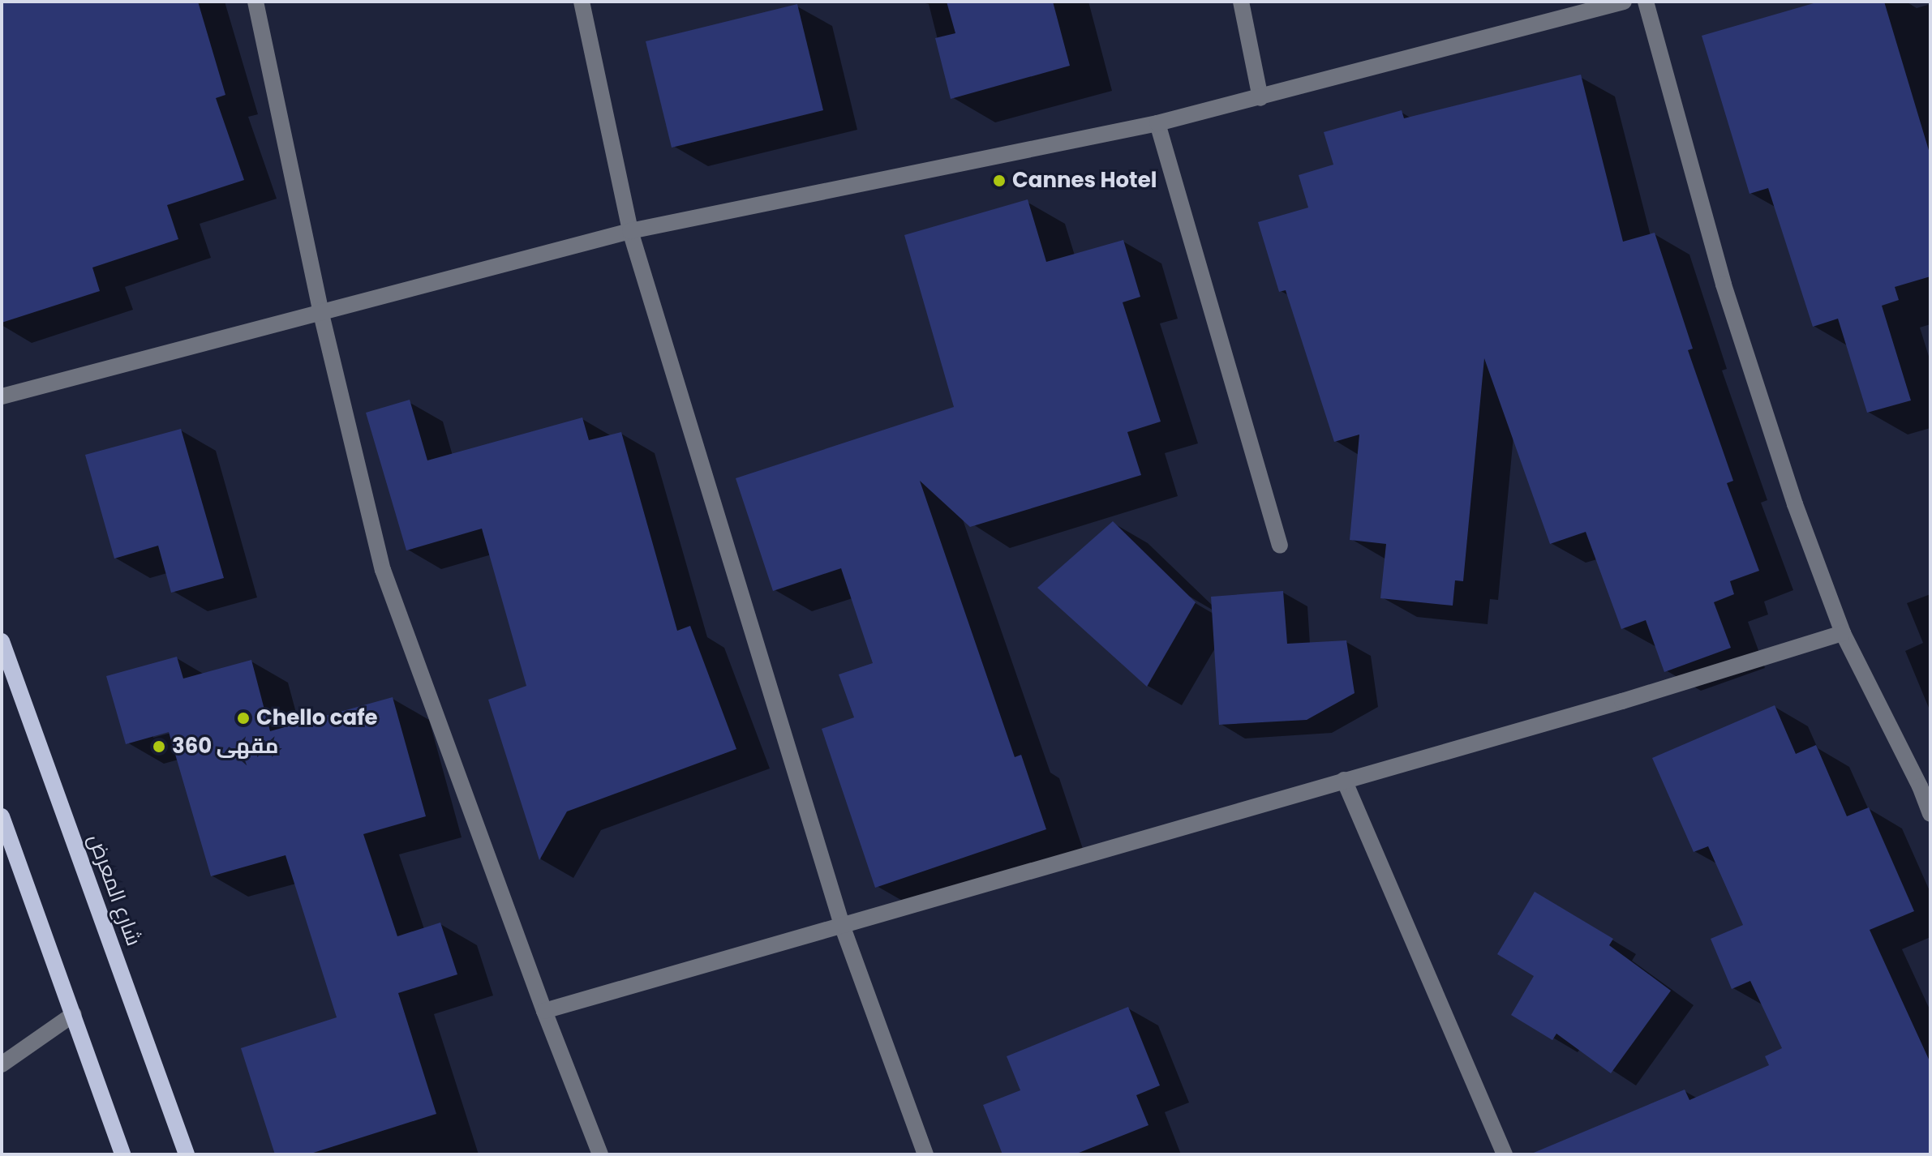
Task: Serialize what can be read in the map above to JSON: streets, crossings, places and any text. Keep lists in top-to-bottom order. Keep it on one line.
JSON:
{"streets":{"main road":["شارع المعرض"]},"places":["Cannes Hotel","Chello cafe","مقهى 360"]}
